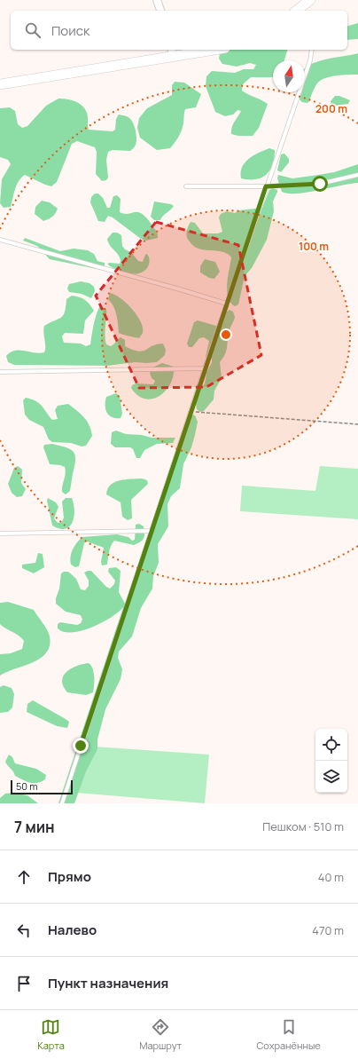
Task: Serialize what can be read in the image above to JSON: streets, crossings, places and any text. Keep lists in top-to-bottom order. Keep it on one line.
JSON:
{"scale_bar":"50 m","north":"top","page":{"search":"Поиск","scale":"50 m","heading":["7 мин","Пешком · 510 m"],"list":[["Прямо","40 m"],["Налево","470 m"],"Пункт назначения"],"nav":["Карта","Маршрут","Сохранённые"]},"rings":["200 m","100 m"]}
